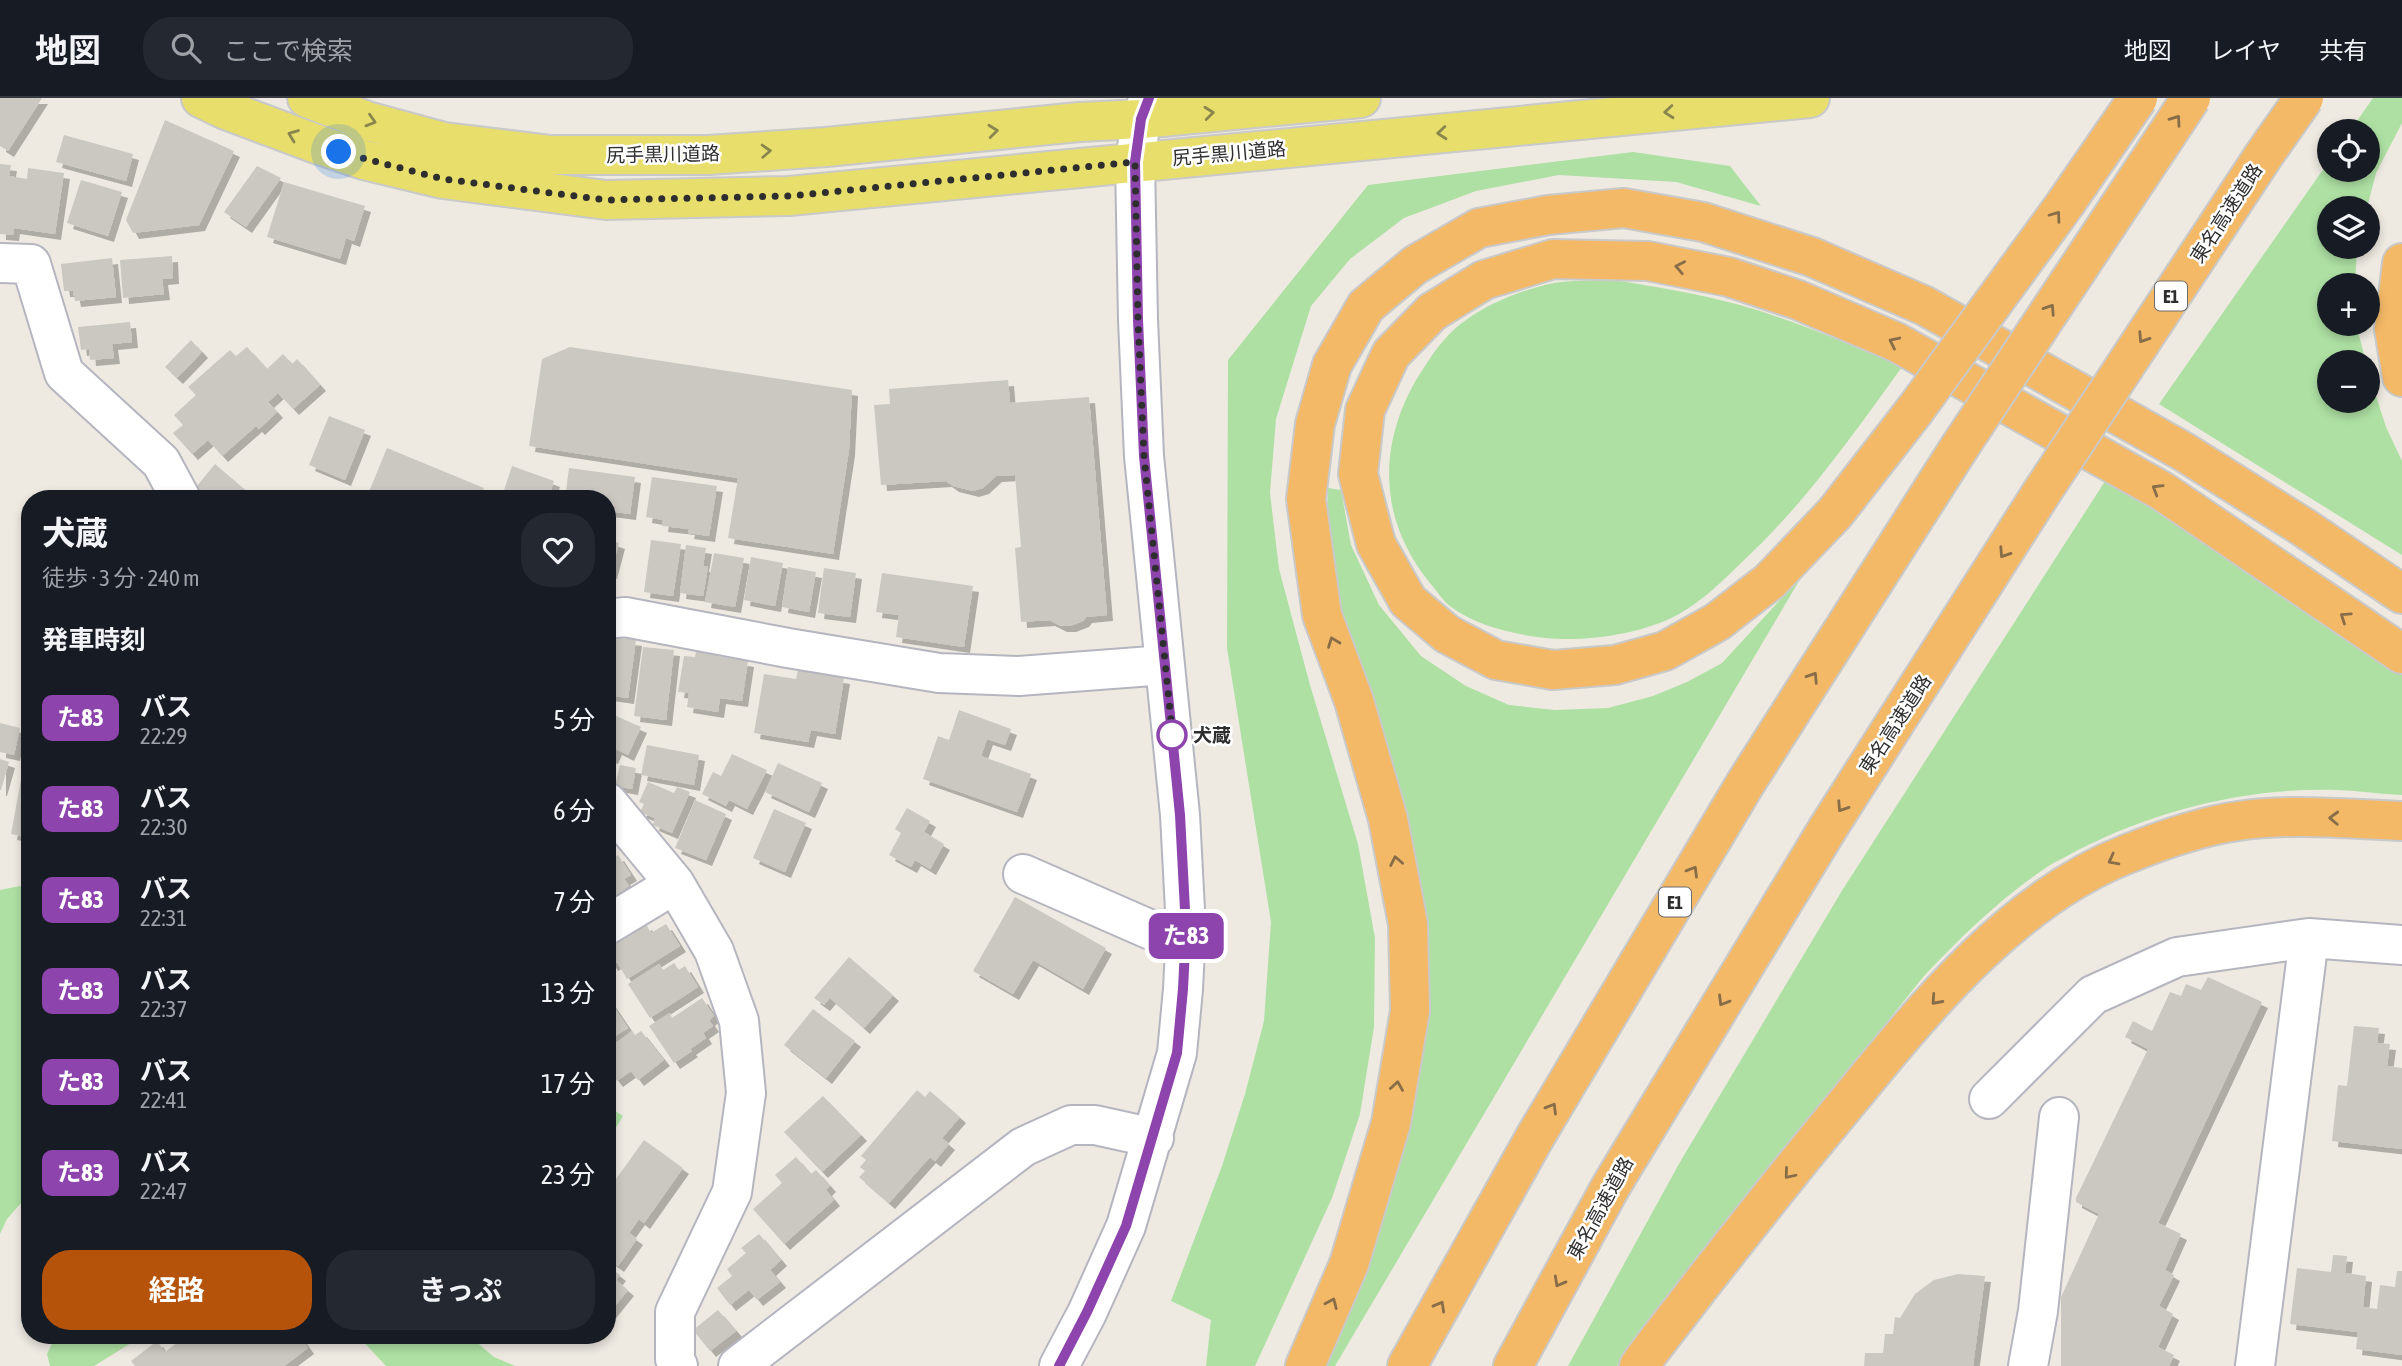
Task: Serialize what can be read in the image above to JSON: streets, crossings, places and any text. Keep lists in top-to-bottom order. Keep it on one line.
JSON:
{"streets":{"highway":["東名高速道路","E1"],"main road":["尻手黒川道路"]},"places":["犬蔵"],"lines":["bus line た83"],"page":{"header":"地図","search":"ここで検索","nav":["地図","レイヤ","共有"],"on_map":"た83","map_buttons":["+","−"],"heading":[["犬蔵","徒歩 · 3 分 · 240 m"],"発車時刻"],"list":[{"mark":"た83","name":"バス","note":"22:29","value":"5 分"},{"mark":"た83","name":"バス","note":"22:30","value":"6 分"},{"mark":"た83","name":"バス","note":"22:31","value":"7 分"},{"mark":"た83","name":"バス","note":"22:37","value":"13 分"},{"mark":"た83","name":"バス","note":"22:41","value":"17 分"},{"mark":"た83","name":"バス","note":"22:47","value":"23 分"}],"buttons":["経路","きっぷ"]}}
